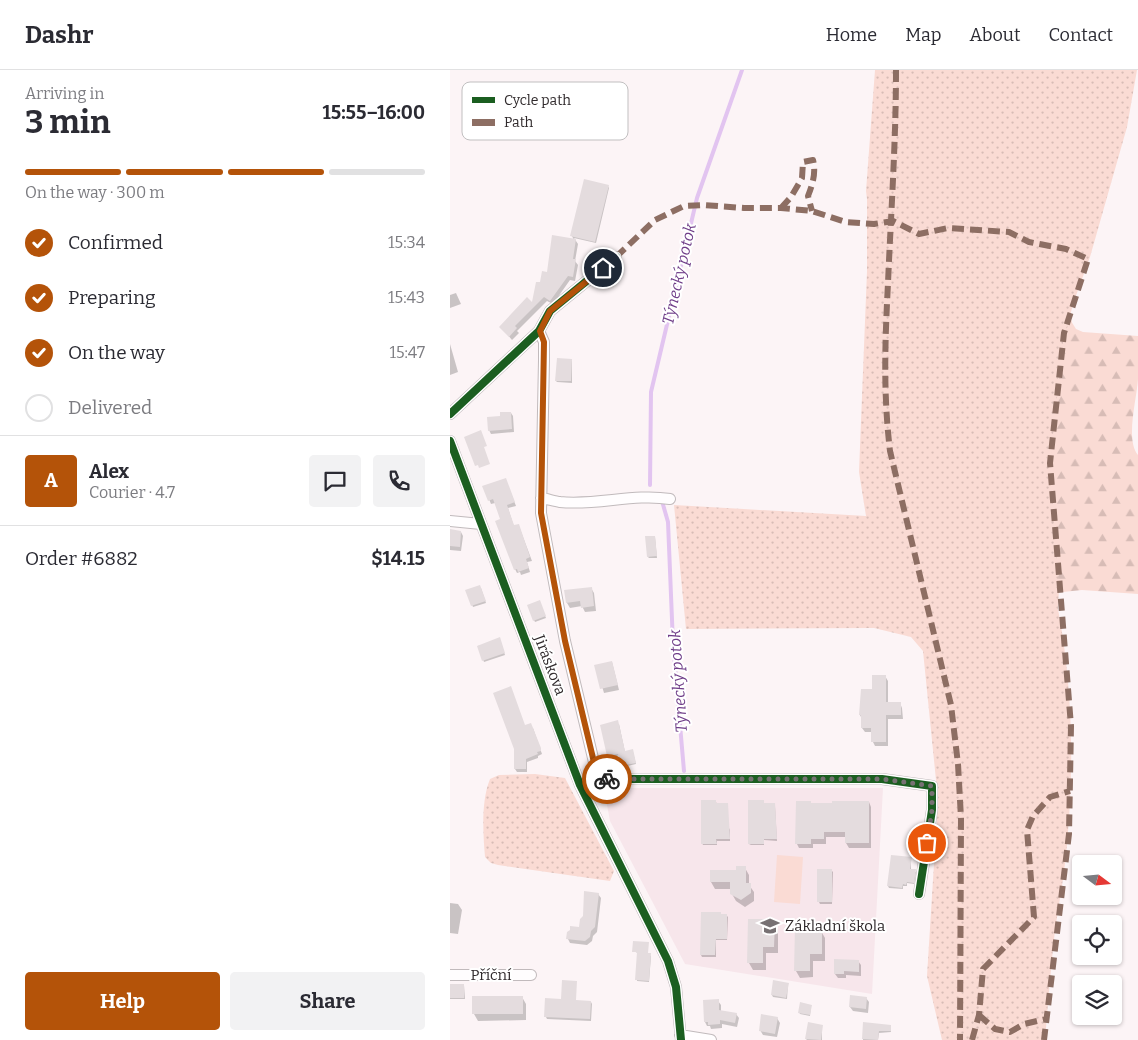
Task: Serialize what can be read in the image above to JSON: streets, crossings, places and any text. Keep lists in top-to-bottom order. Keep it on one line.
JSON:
{"streets":{"street":["Jiráskova","Příční"]},"water":["Týnecký potok"],"places":{"school or university":["Základní škola"]},"legend":["Cycle path","Path"],"north":"right","page":{"header":"Dashr","nav":["Home","Map","About","Contact"],"heading":["3 min","Arriving in","15:55–16:00"],"panel":["Alex","Courier · 4.7","Order #6882","$14.15"],"bar":"On the way · 300 m","list":[["Confirmed","15:34"],["Preparing","15:43"],["On the way","15:47"],"Delivered"],"round":"A","buttons":["Help","Share"]}}
